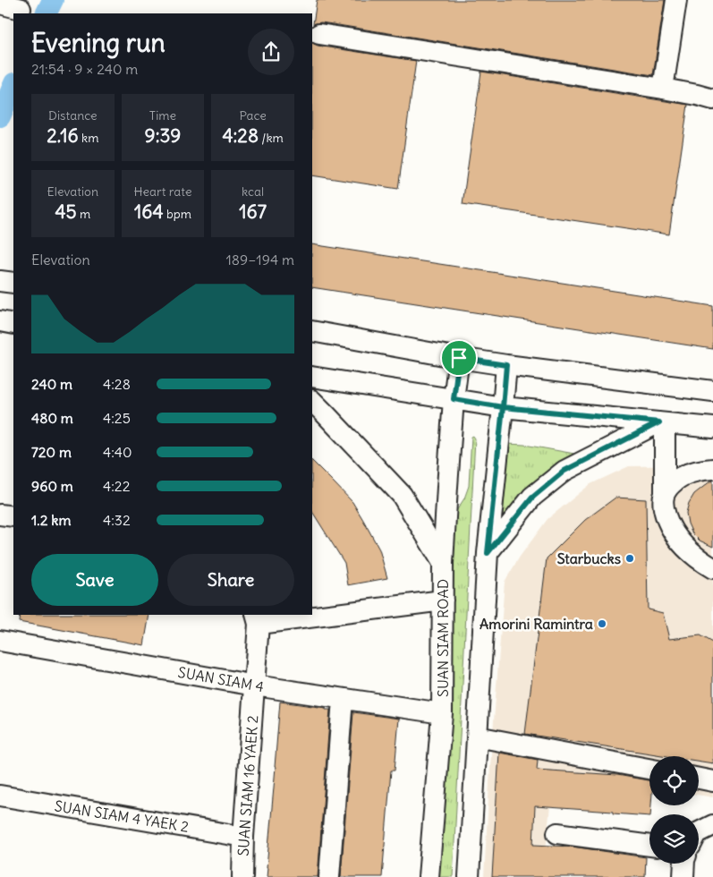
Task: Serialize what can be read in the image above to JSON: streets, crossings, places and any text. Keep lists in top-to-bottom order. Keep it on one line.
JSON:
{"streets":{"street":["SUAN SIAM ROAD","SUAN SIAM 4","SUAN SIAM 16 YAEK 2","SUAN SIAM 4 YAEK 2"]},"crossings":[["SUAN SIAM ROAD","SUAN SIAM 4"],["SUAN SIAM 4","SUAN SIAM 16 YAEK 2"],["SUAN SIAM 16 YAEK 2","SUAN SIAM 4 YAEK 2"]],"places":["Starbucks","Amorini Ramintra"],"page":{"heading":["Evening run","21:54 · 9 × 240 m"],"stats":[["Distance","2.16 km"],["Time","9:39"],["Pace","4:28 /km"],["Elevation","45 m"],["Heart rate","164 bpm"],["kcal","167"]],"chart":["Elevation","189–194 m"],"list":[{"name":"240 m","note":"4:28"},{"name":"480 m","note":"4:25"},{"name":"720 m","note":"4:40"},{"name":"960 m","note":"4:22"},{"name":"1.2 km","note":"4:32"}],"buttons":["Save","Share"]}}
